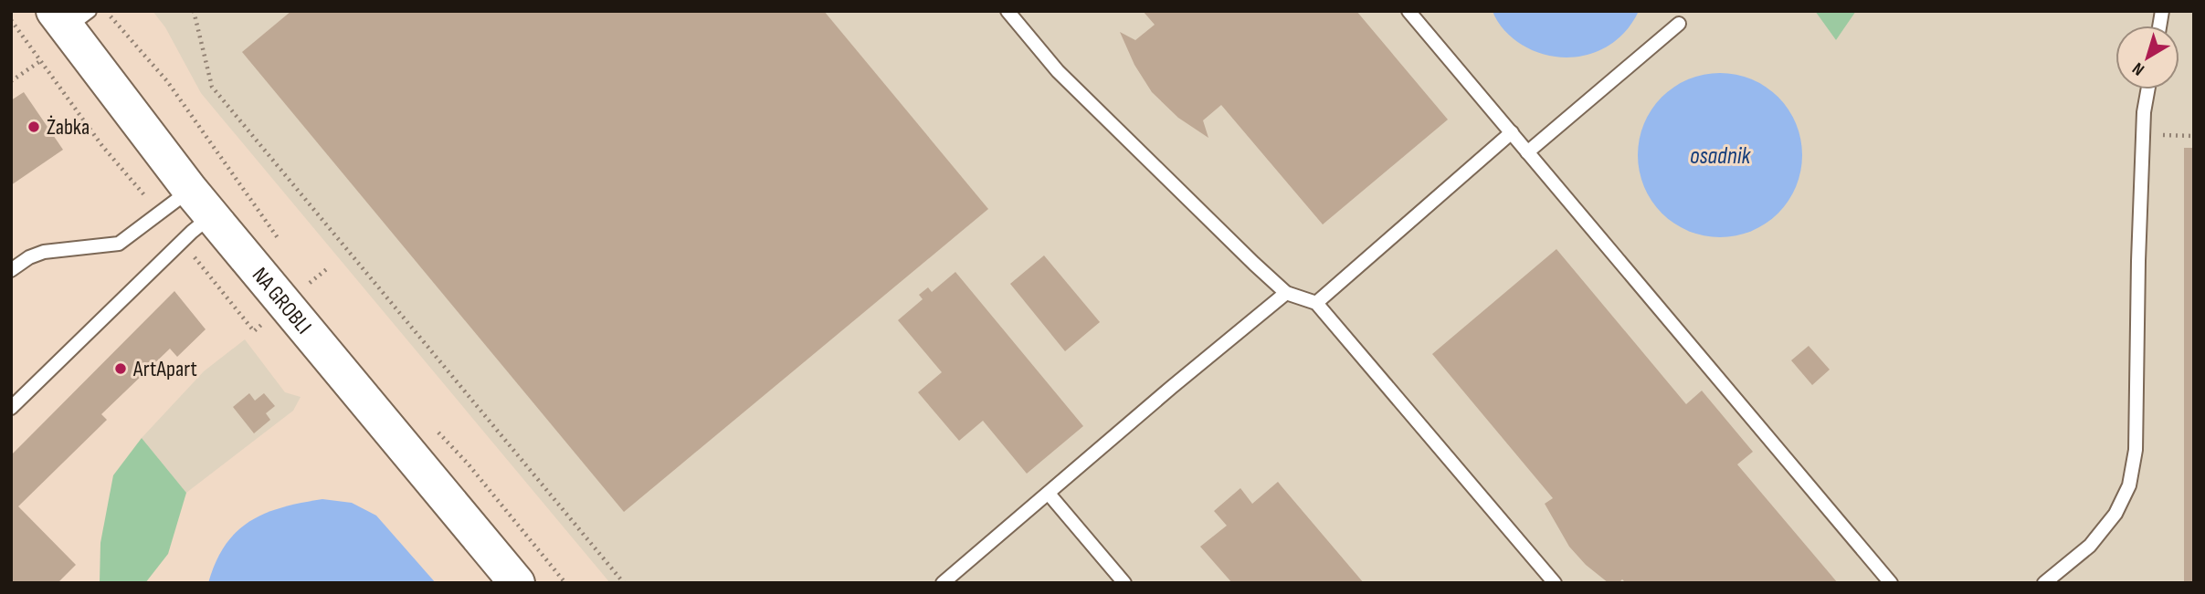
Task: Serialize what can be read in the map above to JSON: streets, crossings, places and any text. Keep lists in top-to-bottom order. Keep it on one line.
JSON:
{"streets":{"street":["NA GROBLI"]},"water":["osadnik"],"places":["Żabka","ArtApart"],"north":"bottom left"}
